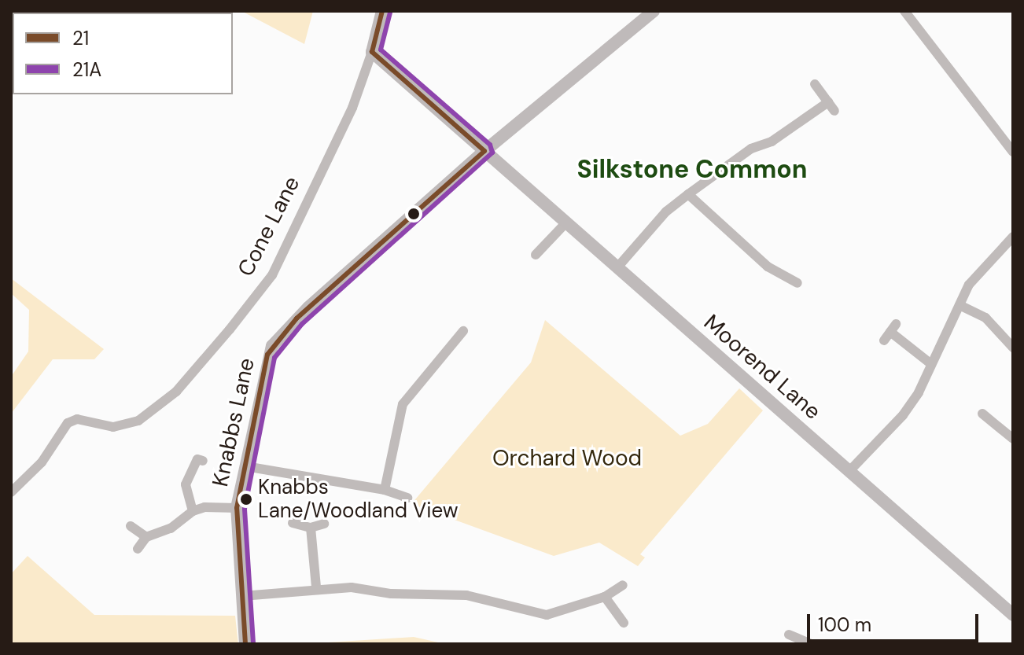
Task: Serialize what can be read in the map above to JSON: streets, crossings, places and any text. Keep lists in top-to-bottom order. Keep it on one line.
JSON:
{"streets":{"street":["Cone Lane","Moorend Lane","Knabbs Lane"]},"crossings":[["Moorend Lane","Knabbs Lane"]],"districts":["Silkstone Common"],"parks":["Orchard Wood"],"places":["Knabbs Lane/Woodland View"],"lines":["transit line 21","transit line 21A"],"legend":["21","21A"],"scale_bar":"100 m"}
